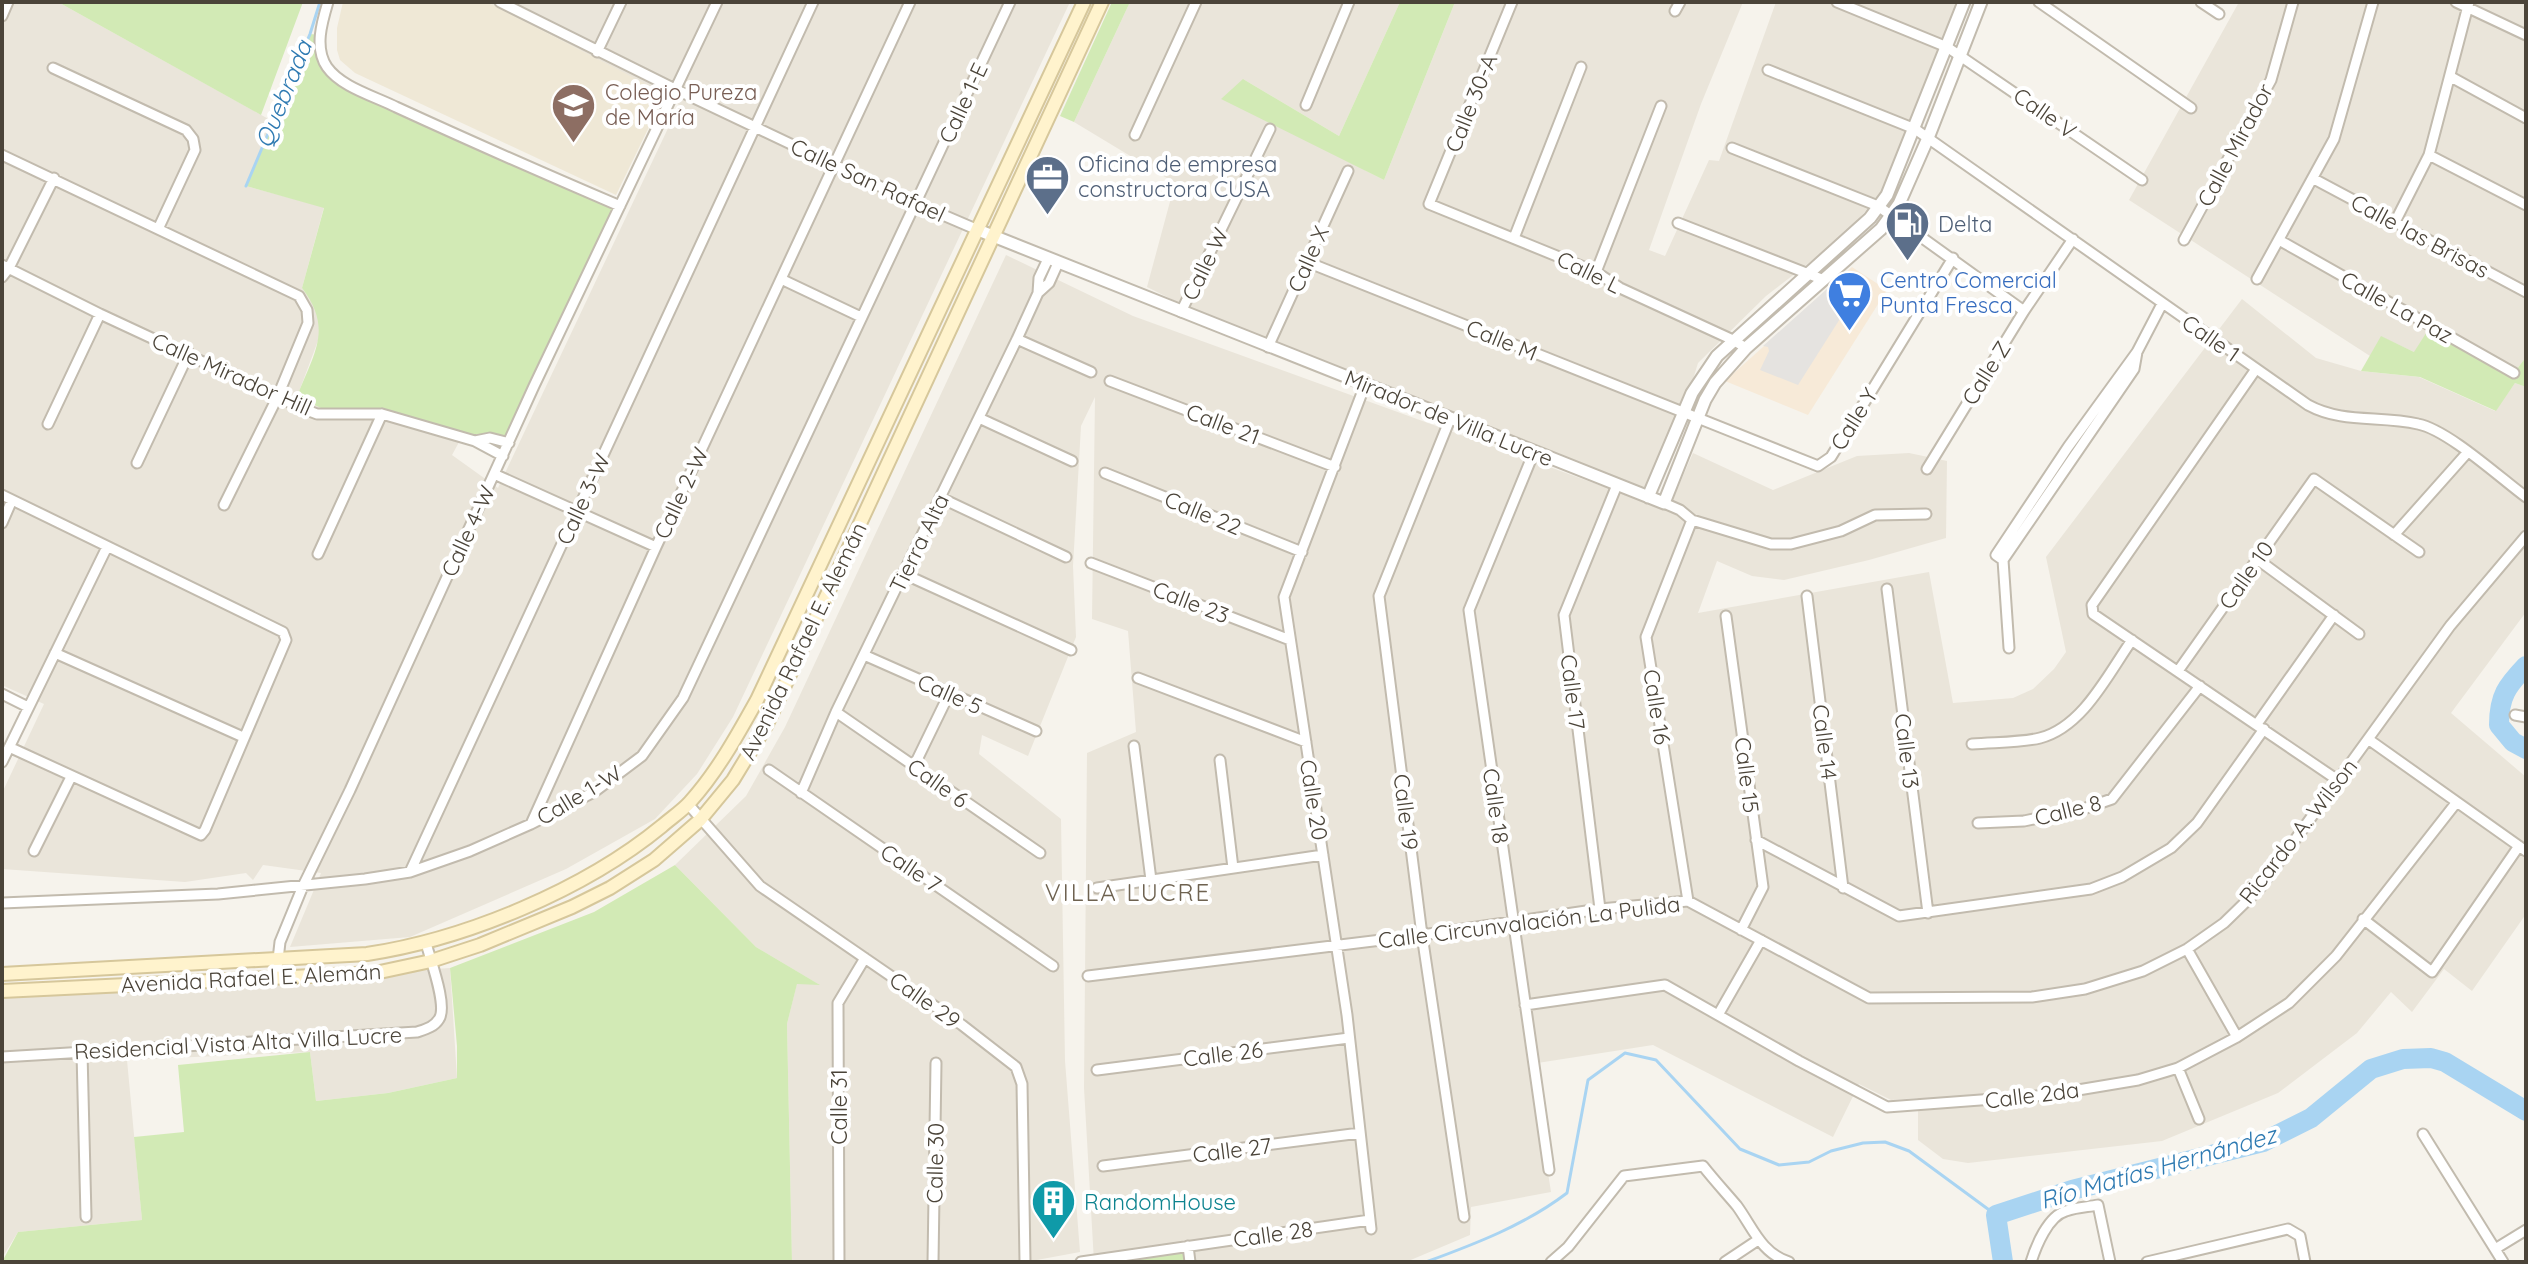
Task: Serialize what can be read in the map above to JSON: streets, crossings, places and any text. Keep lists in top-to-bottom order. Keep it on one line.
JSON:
{"streets":{"main road":["Avenida Rafael E. Alemán"],"street":["Calle 1-E","Calle 30-A","Calle V","Calle Mirador","Calle San Rafael","Calle las Brisas","Calle X","Calle W","Calle L","Calle La Paz","Calle 1","Calle M","Calle Z","Calle Mirador Hill","Mirador de Villa Lucre","Calle Y","Calle 21","Calle 2-W","Calle 3-W","Calle 22","Calle 4-W","Tierra Alta","Calle 10","Calle 23","Calle 17","Calle 5","Calle 16","Calle 14","Calle 13","Calle 15","Calle 6","Calle 1-W","Calle 20","Calle 18","Calle 8","Calle 19","Ricardo A. Wilson","Calle 7","Calle Circunvalación La Pulida","Calle 29","Residencial Vista Alta Villa Lucre","Calle 26","Calle 2da","Calle 31","Calle 27","Calle 30","Calle 28"]},"crossings":[["Calle 1-E","Calle San Rafael"],["Calle 1-E","Calle 1-W"],["Calle 30-A","Calle L"],["Calle San Rafael","Mirador de Villa Lucre"],["Calle San Rafael","Calle 2-W"],["Calle San Rafael","Calle 3-W"],["Calle San Rafael","Calle 4-W"],["Calle San Rafael","Avenida Rafael E. Alemán"],["Calle San Rafael","Calle 1-W"],["Calle X","Calle M"],["Calle X","Mirador de Villa Lucre"],["Calle W","Mirador de Villa Lucre"],["Calle 1","Calle Z"],["Calle M","Calle Y"],["Calle Mirador Hill","Calle 4-W"],["Mirador de Villa Lucre","Tierra Alta"],["Mirador de Villa Lucre","Avenida Rafael E. Alemán"],["Mirador de Villa Lucre","Calle 17"],["Mirador de Villa Lucre","Calle 16"],["Mirador de Villa Lucre","Calle 20"],["Mirador de Villa Lucre","Calle 18"],["Mirador de Villa Lucre","Calle 19"],["Calle 21","Calle 20"],["Calle 2-W","Calle 1-W"],["Calle 3-W","Calle 1-W"],["Calle 22","Calle 20"],["Calle 4-W","Avenida Rafael E. Alemán"],["Calle 4-W","Calle 1-W"],["Tierra Alta","Calle 5"],["Tierra Alta","Calle 6"],["Tierra Alta","Calle 7"],["Calle 23","Calle 20"],["Avenida Rafael E. Alemán","Calle 29"],["Avenida Rafael E. Alemán","Residencial Vista Alta Villa Lucre"],["Calle 17","Calle Circunvalación La Pulida"],["Calle 16","Calle Circunvalación La Pulida"],["Calle 15","Calle Circunvalación La Pulida"],["Calle 20","Calle Circunvalación La Pulida"],["Calle 20","Calle 26"],["Calle 20","Calle 27"],["Calle 20","Calle 28"],["Calle 18","Calle Circunvalación La Pulida"],["Calle 18","Calle 2da"],["Calle 19","Calle Circunvalación La Pulida"],["Ricardo A. Wilson","Calle Circunvalación La Pulida"],["Calle 29","Calle 31"]],"districts":["VILLA LUCRE"],"water":["Quebrada","Río Matías Hernández"],"places":{"school or university":["Colegio Pureza de María"],"office":["Oficina de empresa constructora CUSA"],"fuel station":["Delta"],"supermarket":["Centro Comercial Punta Fresca"],"building":["RandomHouse"]}}
